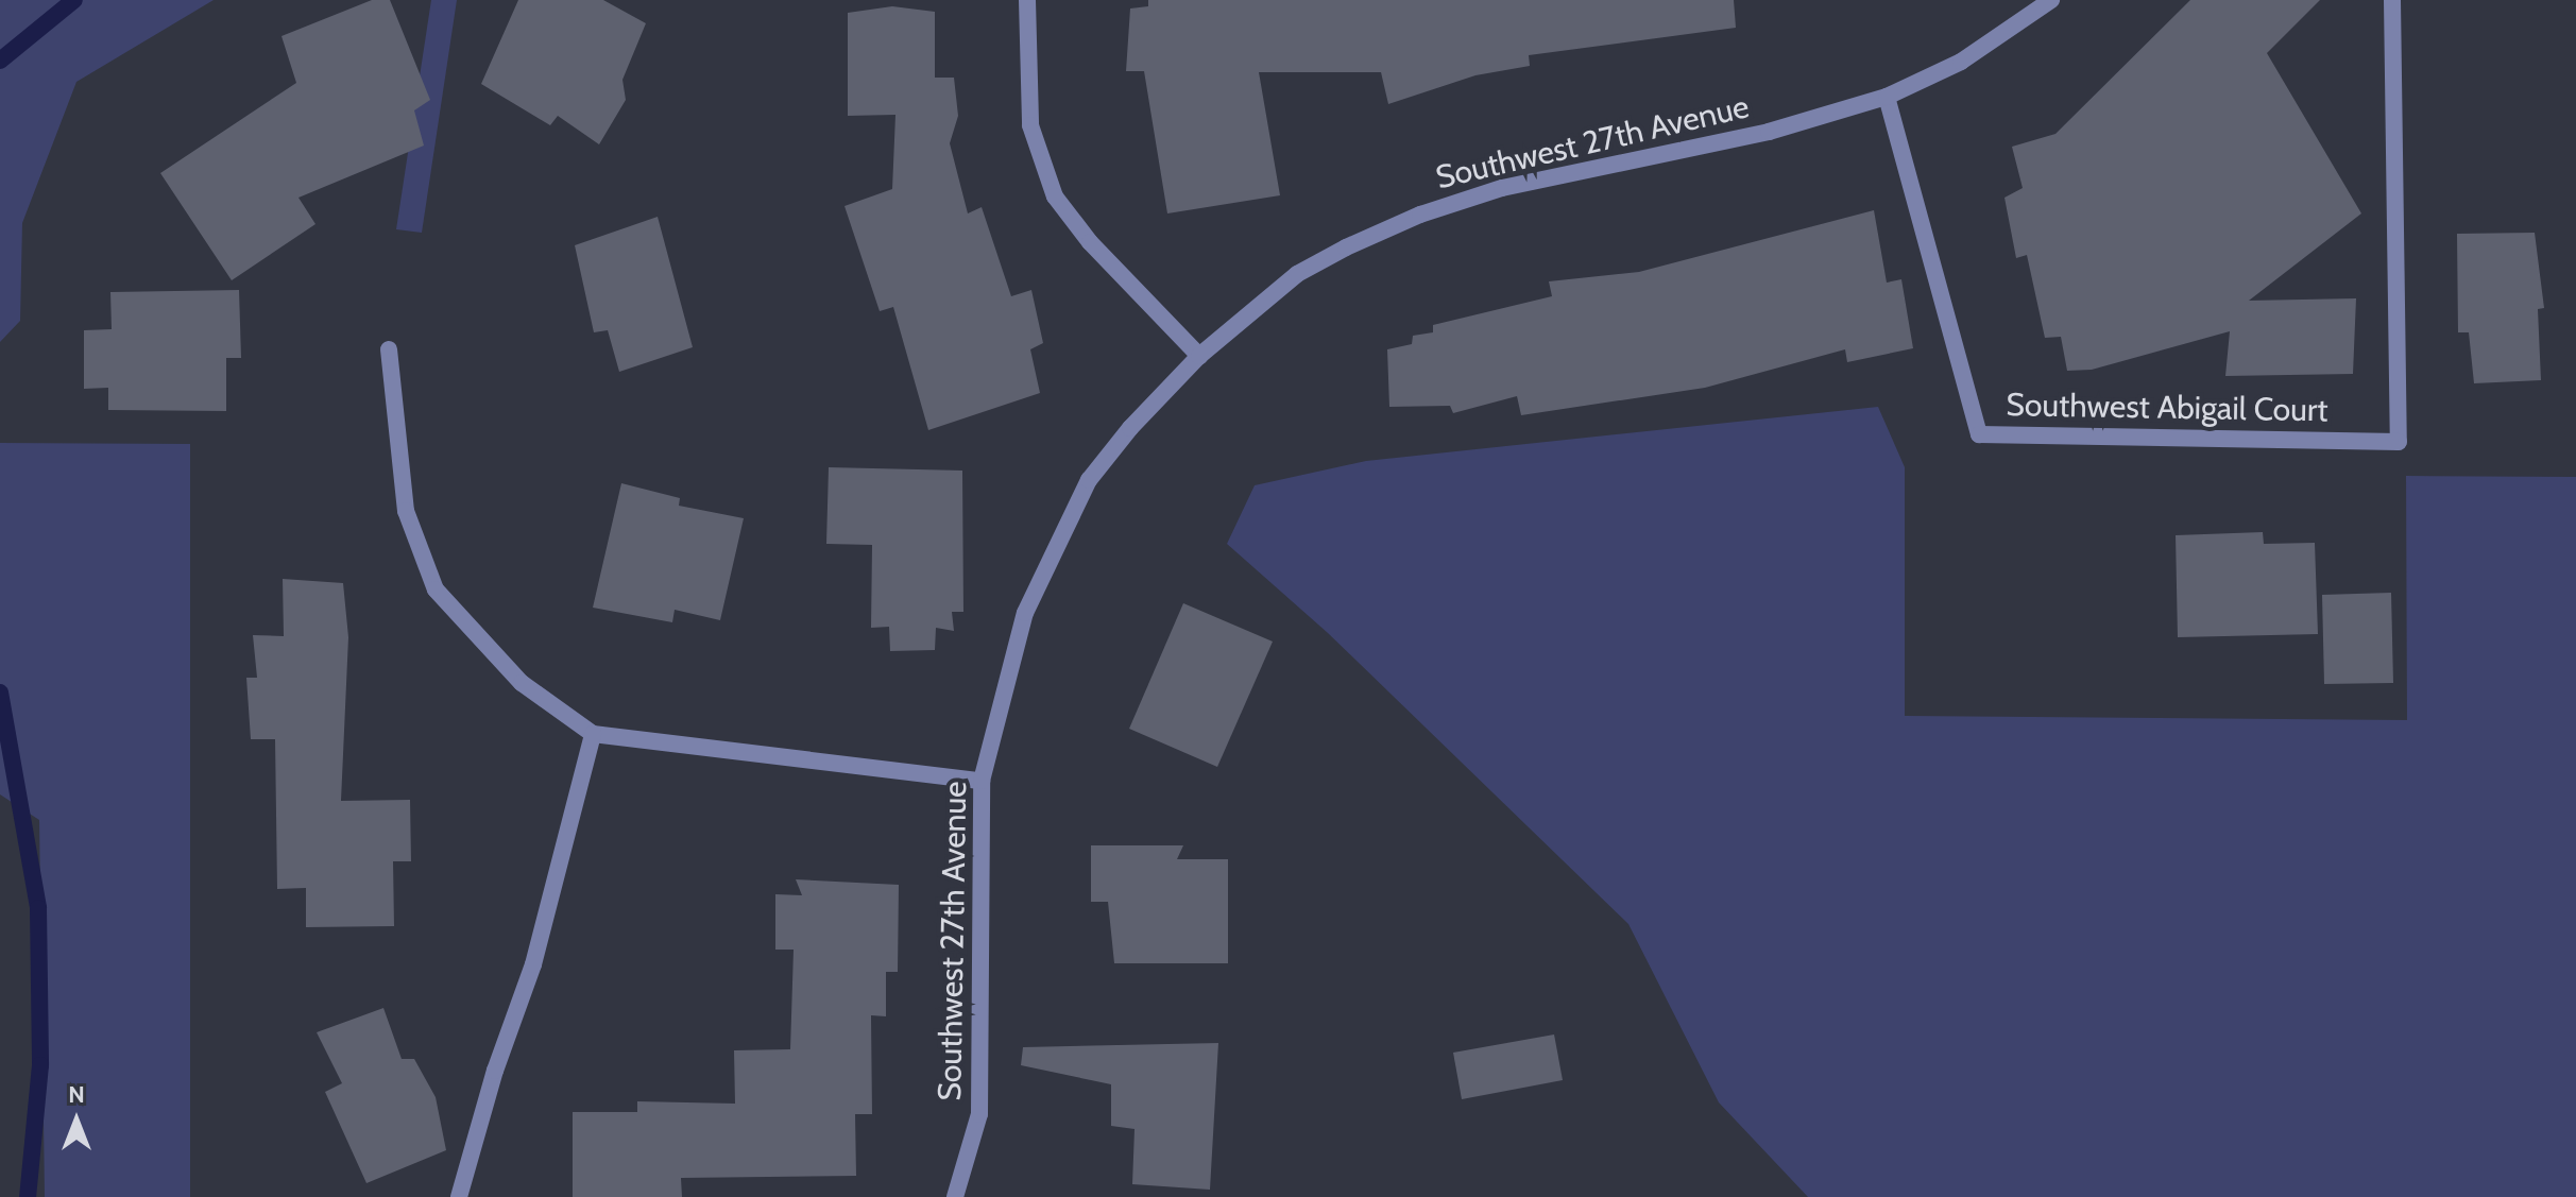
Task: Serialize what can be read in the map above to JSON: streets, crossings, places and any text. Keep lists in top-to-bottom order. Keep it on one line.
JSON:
{"streets":{"street":["Southwest 27th Avenue","Southwest Abigail Court"]},"crossings":[["Southwest 27th Avenue","Southwest Abigail Court"]],"north":"top"}
